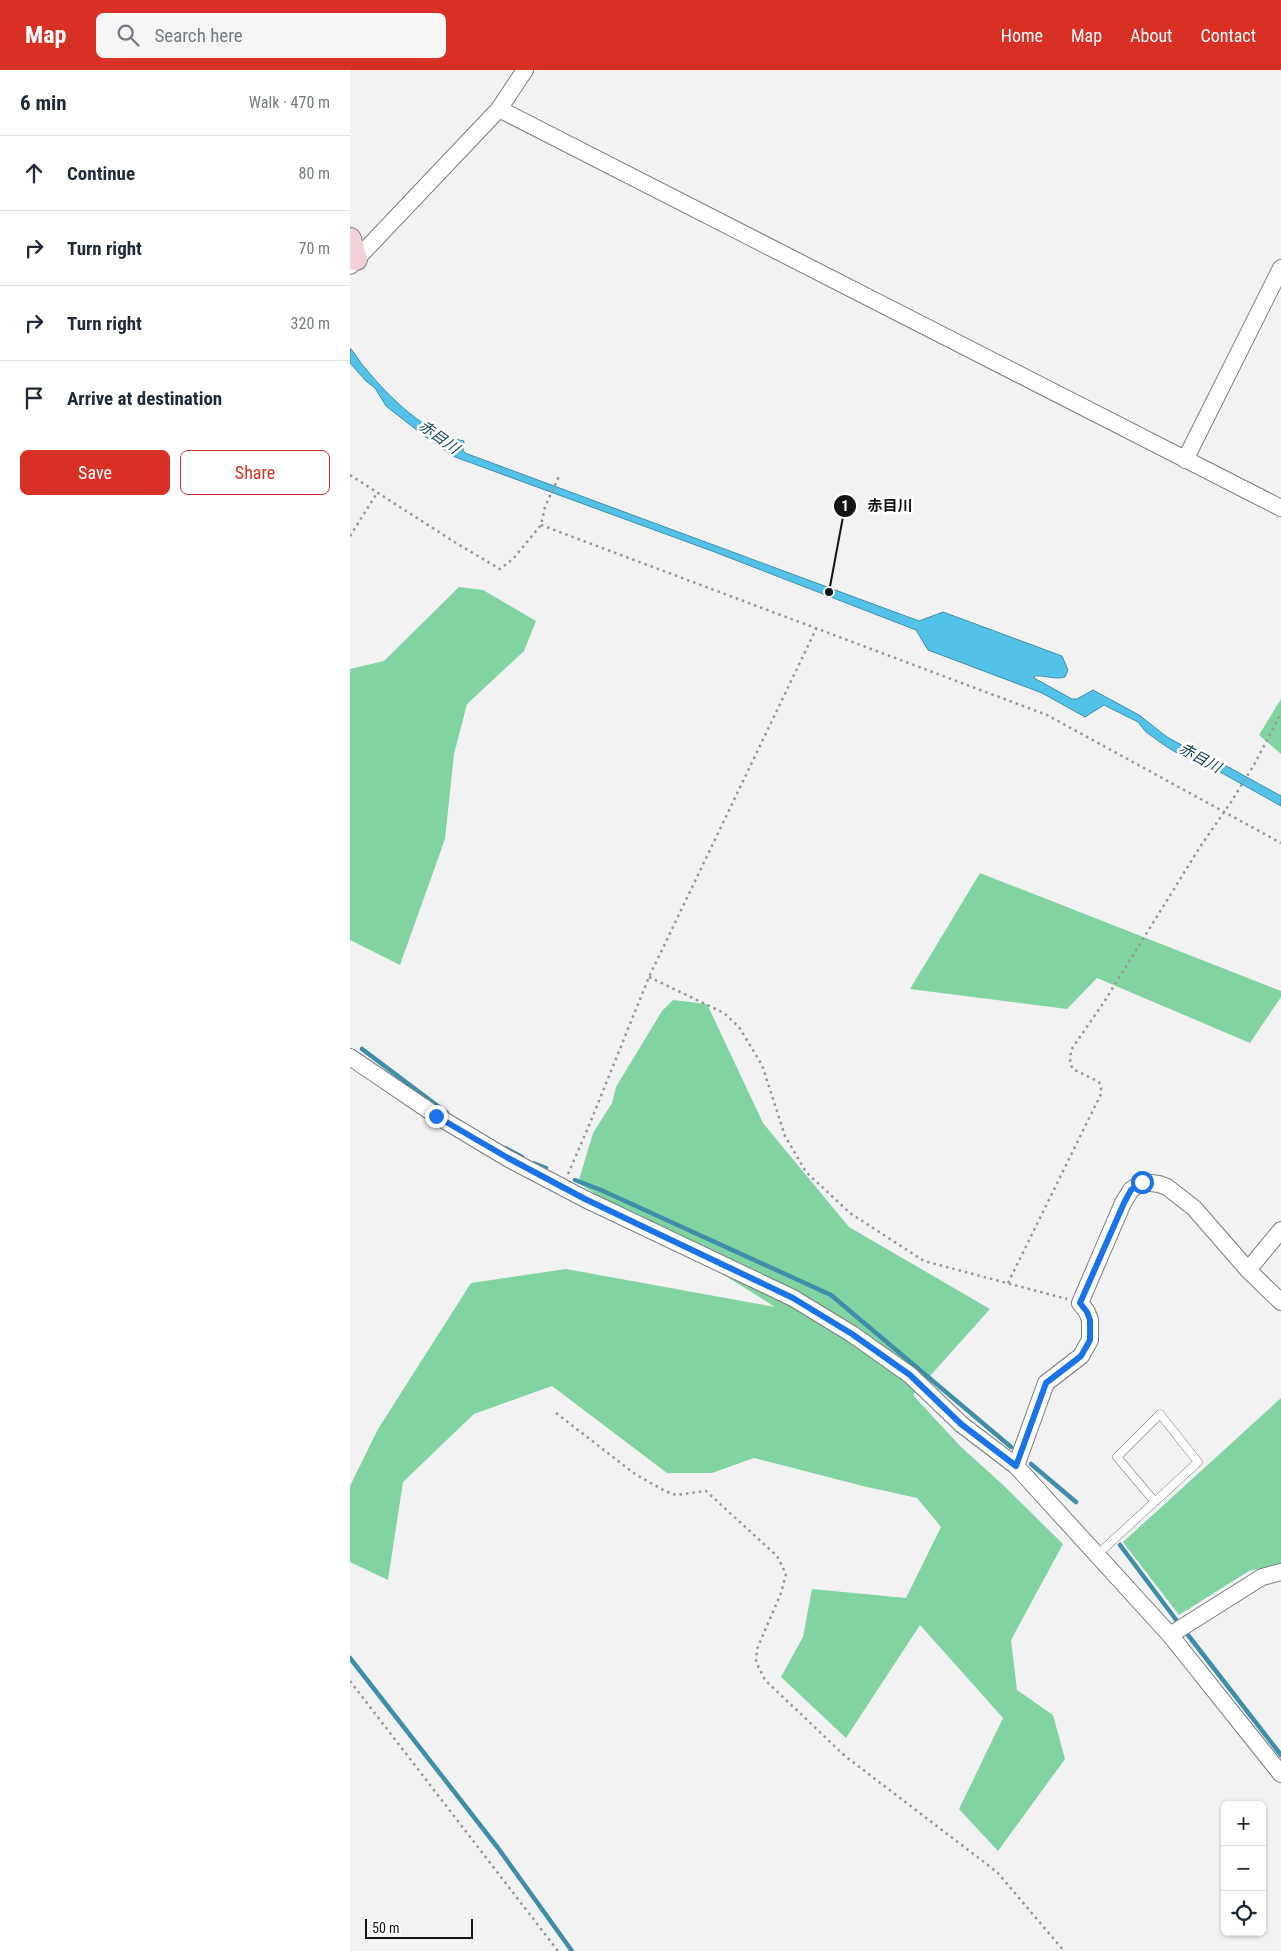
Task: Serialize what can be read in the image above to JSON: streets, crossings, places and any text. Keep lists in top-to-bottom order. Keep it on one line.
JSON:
{"water":["赤目川"],"places":["赤目川"],"scale_bar":"50 m","page":{"header":"Map","search":"Search here","nav":["Home","Map","About","Contact"],"heading":["6 min","Walk · 470 m"],"list":[["Continue","80 m"],["Turn right","70 m"],["Turn right","320 m"],"Arrive at destination"],"buttons":["Save","Share"],"map_buttons":["+","−"],"scale":"50 m"}}
